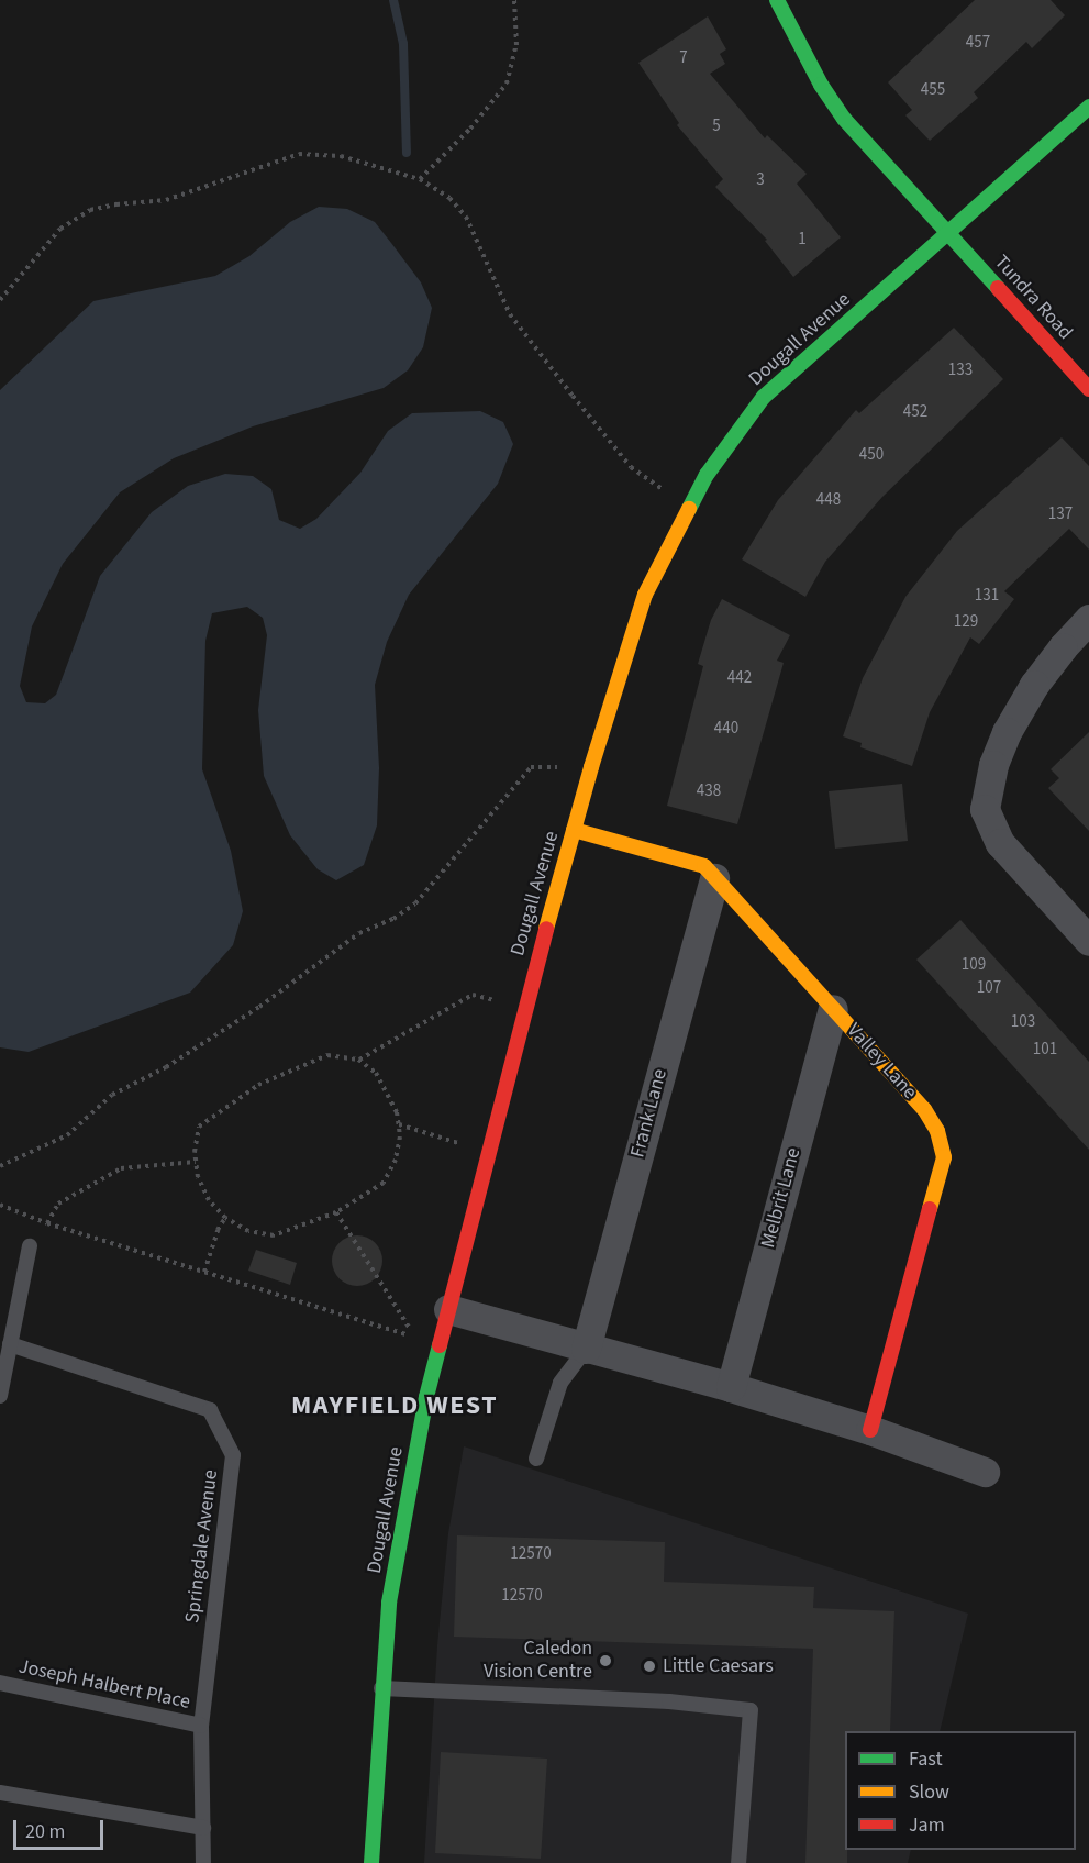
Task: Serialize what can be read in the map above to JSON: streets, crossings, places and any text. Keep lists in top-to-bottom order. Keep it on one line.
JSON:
{"streets":{"street":["Tundra Road","Dougall Avenue","Valley Lane","Frank Lane","Melbrit Lane"],"lane":["Springdale Avenue","Joseph Halbert Place"]},"crossings":[["Tundra Road","Dougall Avenue"],["Dougall Avenue","Valley Lane"],["Valley Lane","Frank Lane"],["Valley Lane","Melbrit Lane"],["Springdale Avenue","Joseph Halbert Place"]],"districts":["MAYFIELD WEST"],"places":["Caledon Vision Centre","Little Caesars"],"house_numbers":["457","7","455","5","3","1","133","452","450","448","137","131","129","442","440","438","109","107","103","101","12570","12570"],"legend":["Fast","Slow","Jam"],"scale_bar":"20 m"}
